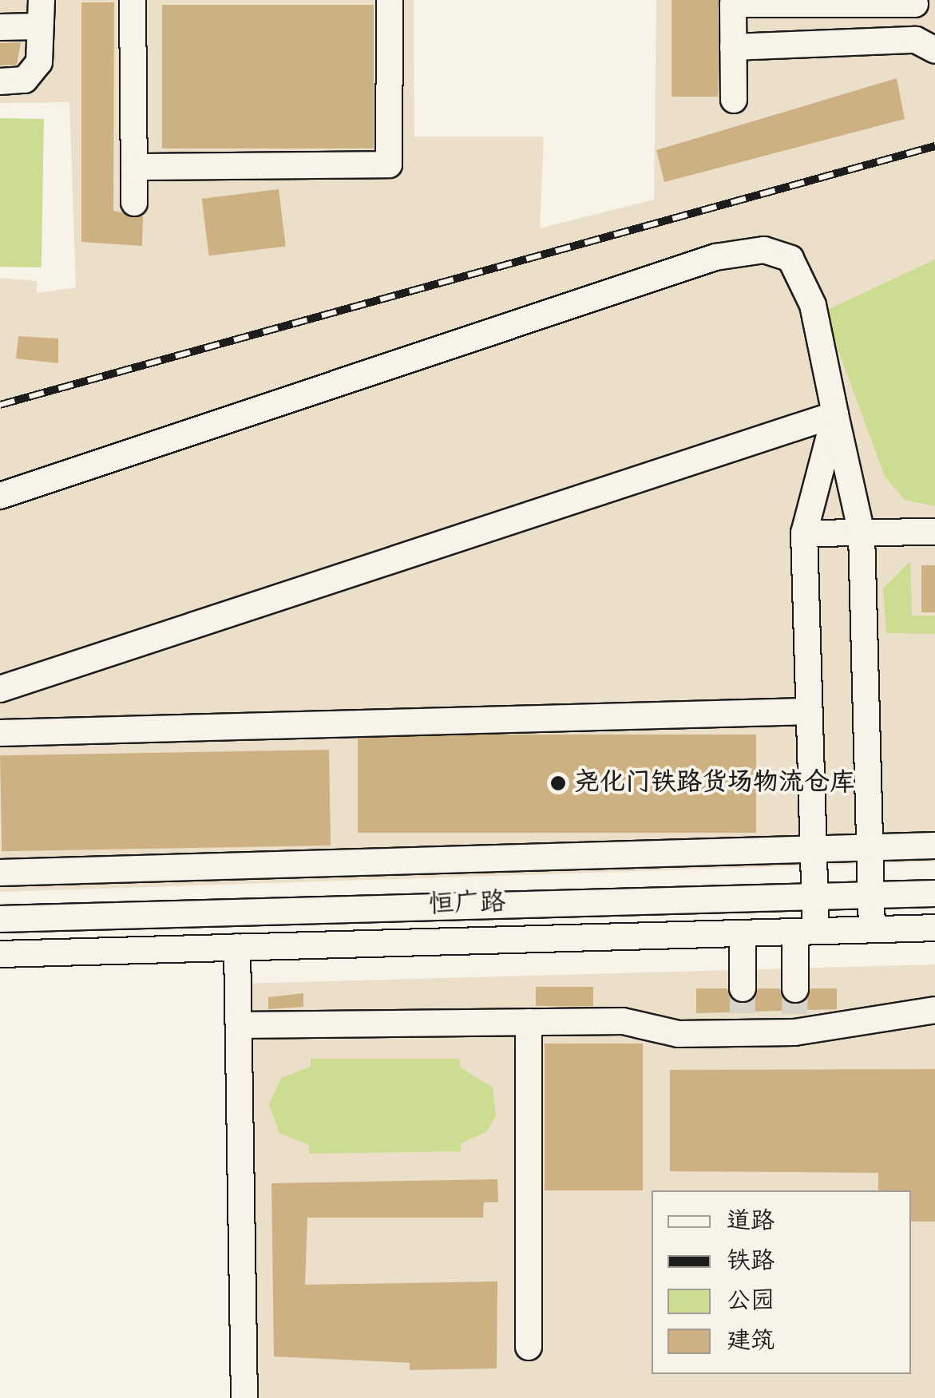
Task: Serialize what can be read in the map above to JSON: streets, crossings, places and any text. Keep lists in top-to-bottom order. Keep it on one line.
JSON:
{"streets":{"street":["恒广路"]},"places":["尧化门铁路货场物流仓库"],"legend":["道路","铁路","公园","建筑"]}
